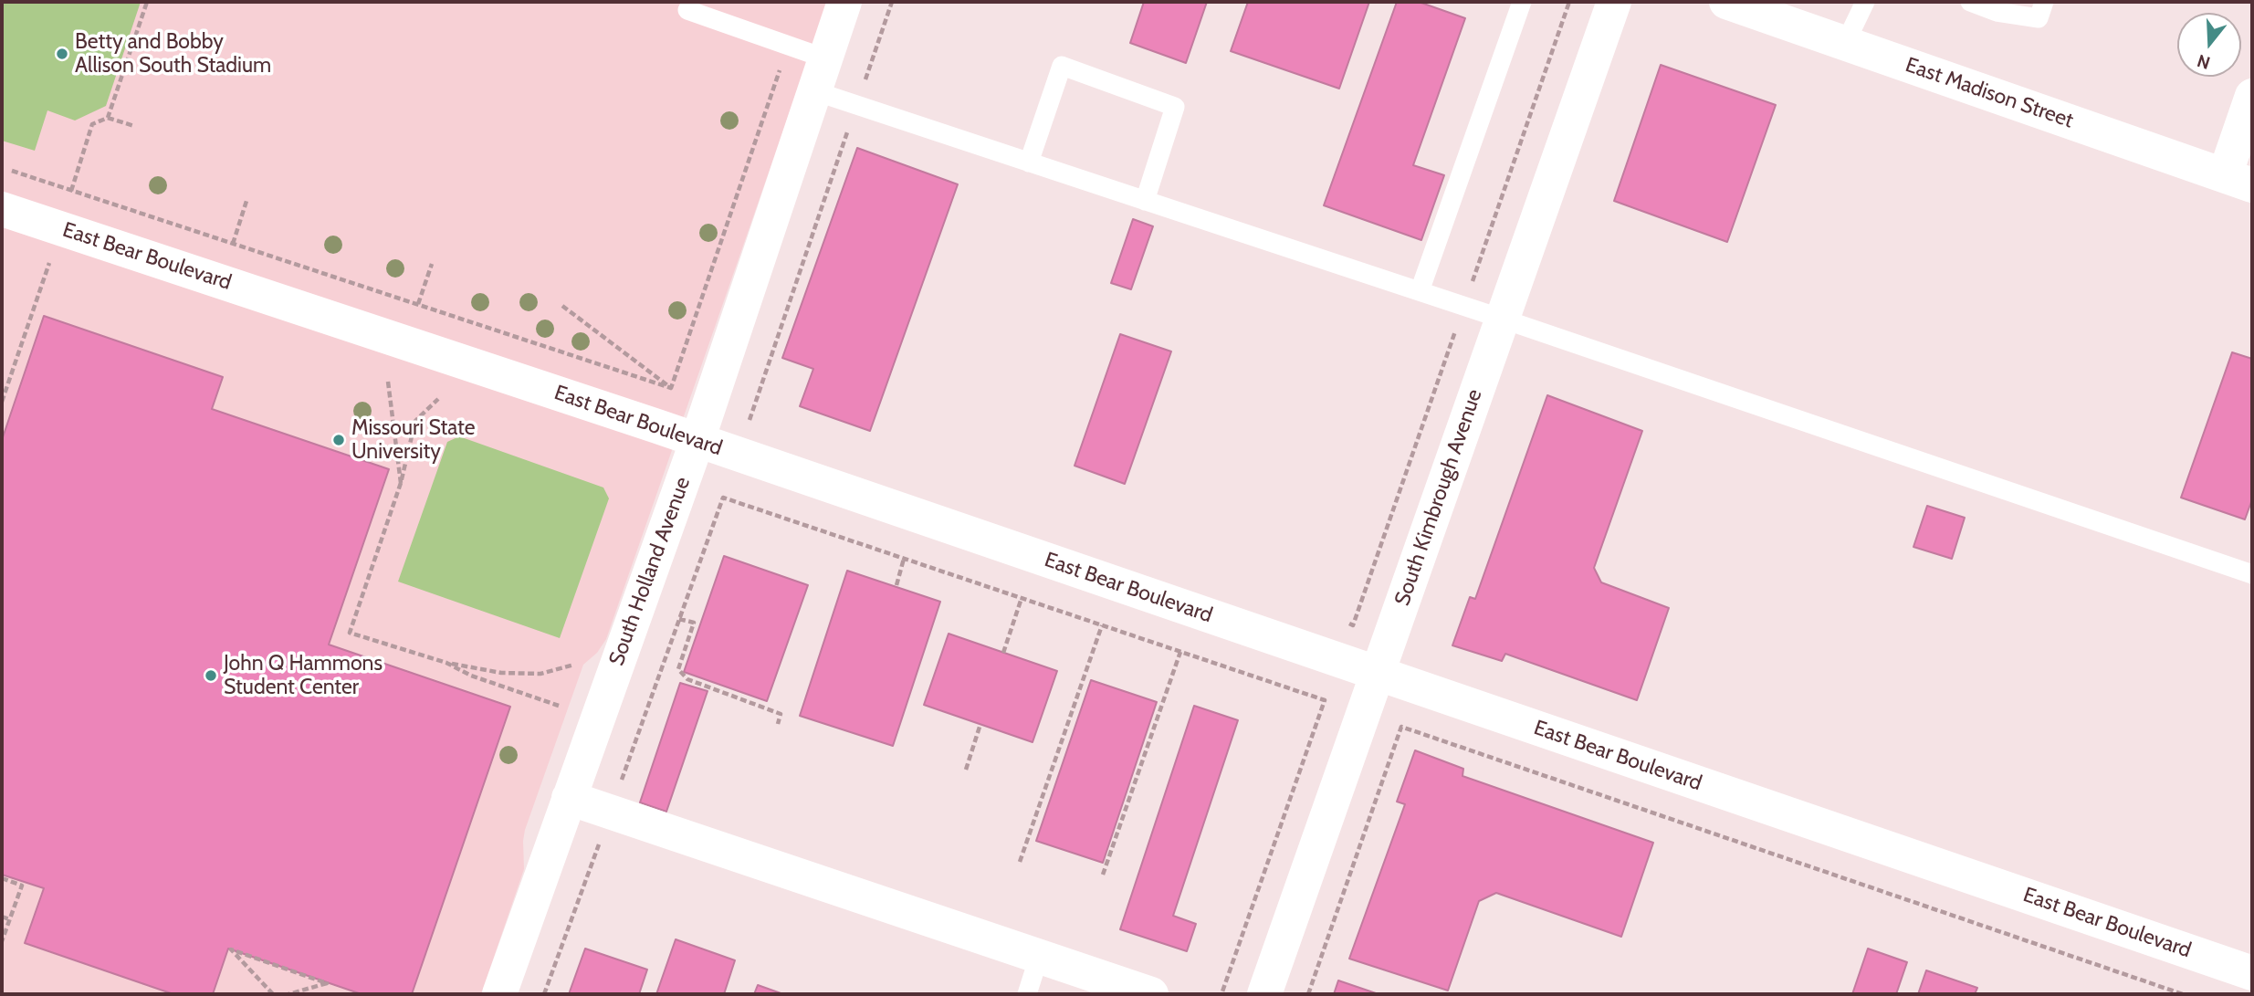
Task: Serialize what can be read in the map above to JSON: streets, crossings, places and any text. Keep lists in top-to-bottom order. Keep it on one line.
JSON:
{"streets":{"street":["East Madison Street","East Bear Boulevard","South Kimbrough Avenue","South Holland Avenue"]},"crossings":[["East Bear Boulevard","South Kimbrough Avenue"],["East Bear Boulevard","South Holland Avenue"]],"places":["Betty and Bobby Allison South Stadium","Missouri State University","John Q Hammons Student Center"],"north":"bottom"}
